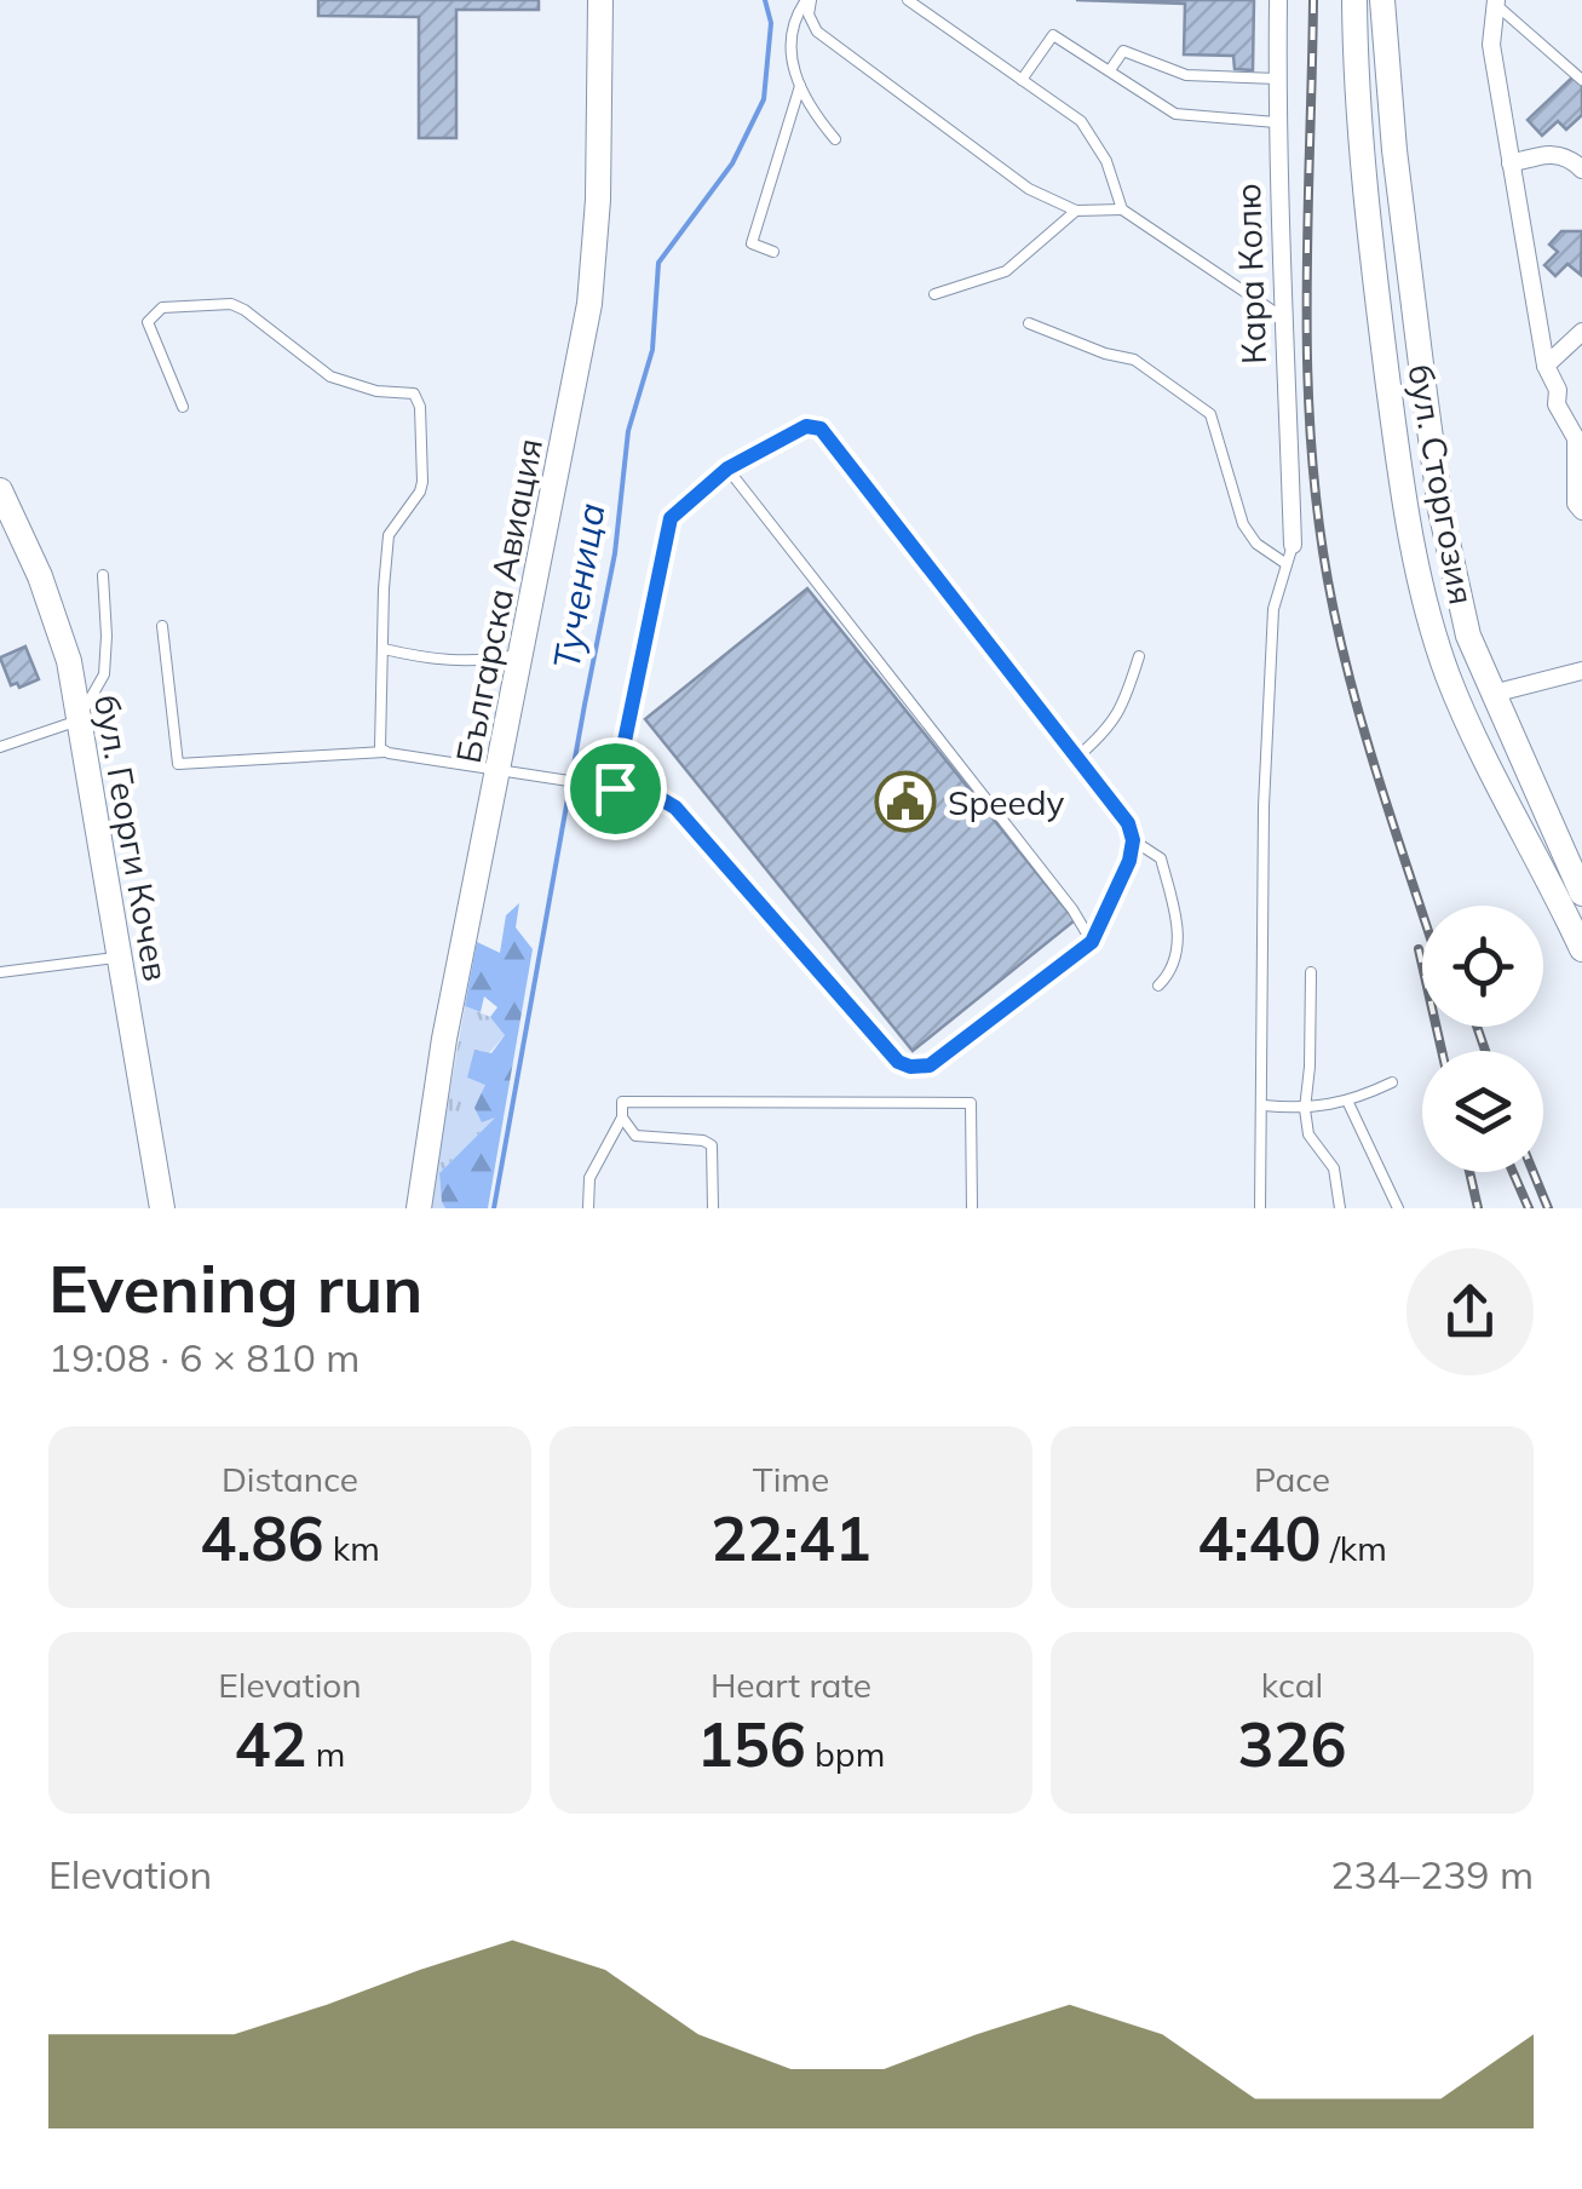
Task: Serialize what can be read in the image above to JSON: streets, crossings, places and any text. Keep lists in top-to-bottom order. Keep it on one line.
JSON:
{"streets":{"main road":["бул. Сторгозия","Българска Авиация","бул. Георги Кочев"],"street":["Кара Колю"]},"water":["Тученица"],"places":{"public building":["Speedy"]},"page":{"heading":["Evening run","19:08 · 6 × 810 m"],"stats":[["Distance","4.86 km"],["Time","22:41"],["Pace","4:40 /km"],["Elevation","42 m"],["Heart rate","156 bpm"],["kcal","326"]],"chart":["Elevation","234–239 m"]}}
